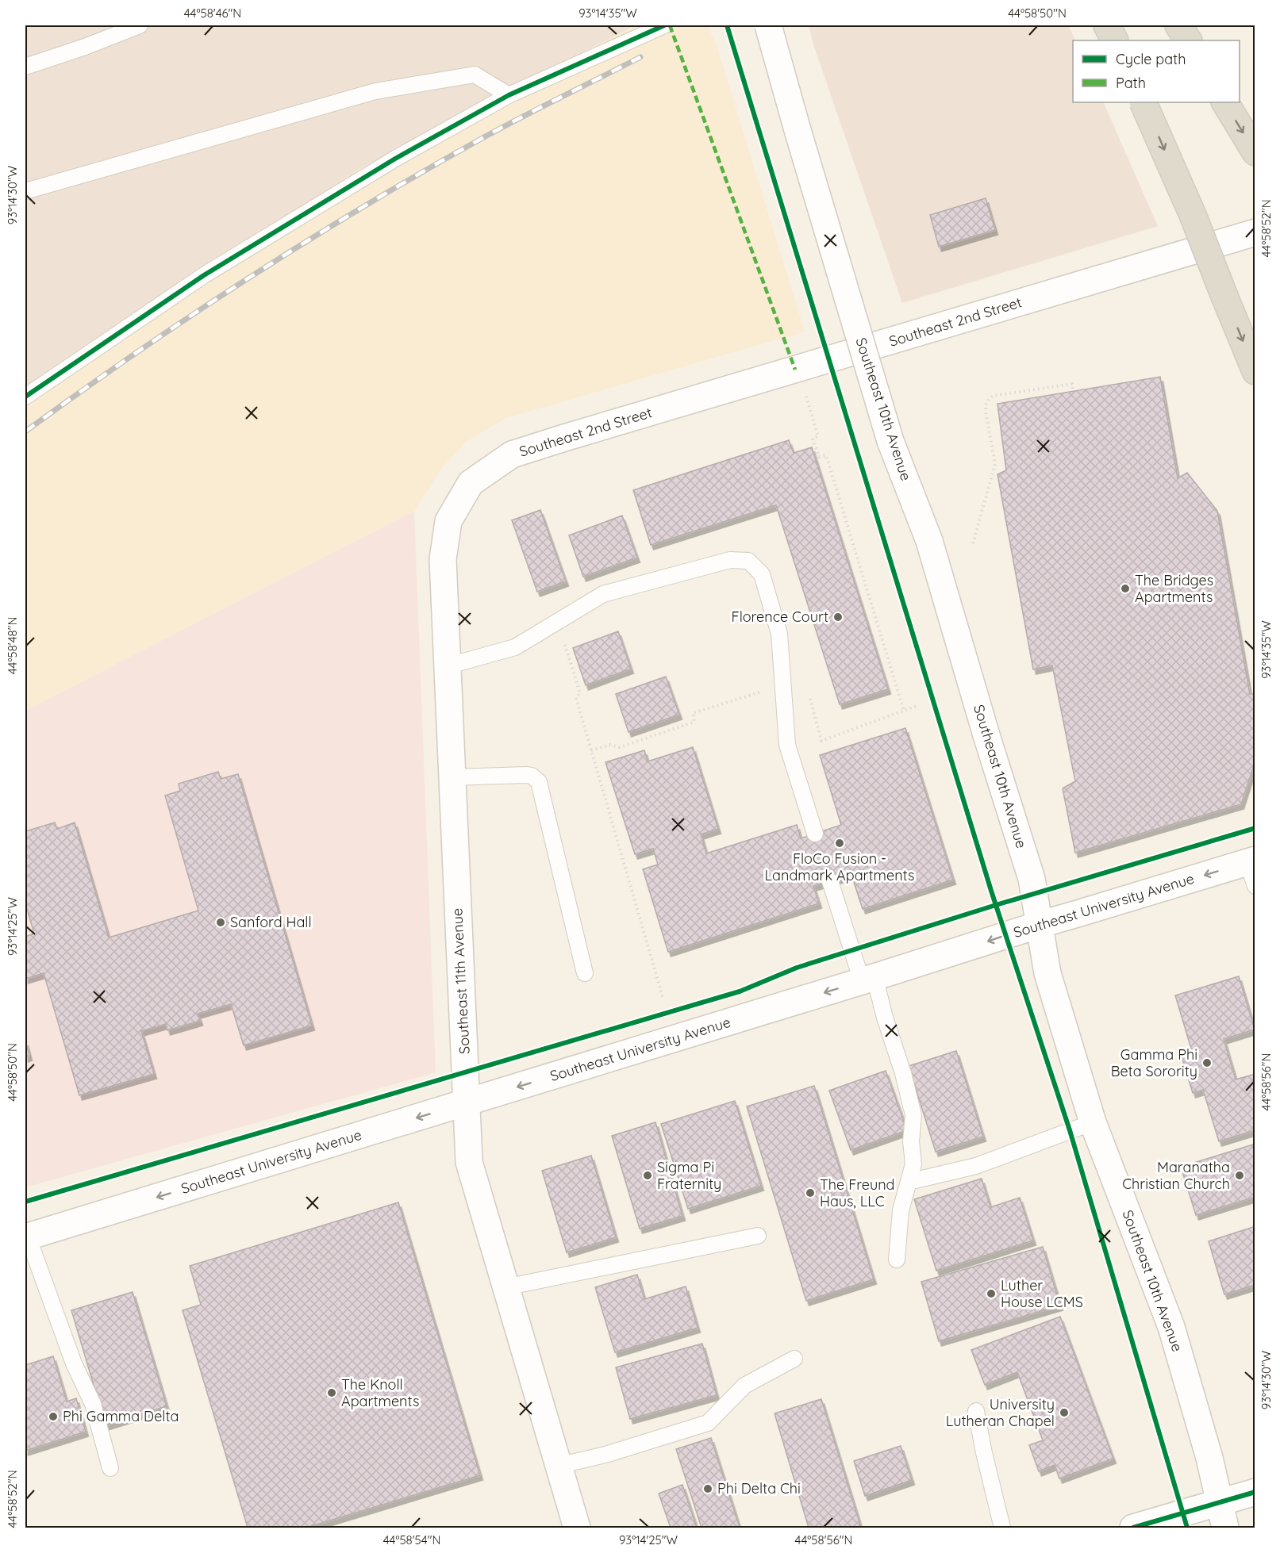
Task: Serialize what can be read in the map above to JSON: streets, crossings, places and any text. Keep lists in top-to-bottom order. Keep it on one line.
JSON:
{"streets":{"street":["Southeast 2nd Street","Southeast 10th Avenue","Southeast University Avenue","Southeast 11th Avenue"]},"crossings":[["Southeast 2nd Street","Southeast 11th Avenue"],["Southeast 10th Avenue","Southeast University Avenue"],["Southeast University Avenue","Southeast 11th Avenue"]],"one_way":["Southeast University Avenue"],"places":["The Bridges Apartments","Florence Court","FloCo Fusion - Landmark Apartments","Sanford Hall","Gamma Phi Beta Sorority","Sigma Pi Fraternity","Maranatha Christian Church","The Freund Haus, LLC","Luther House LCMS","The Knoll Apartments","University Lutheran Chapel","Phi Gamma Delta","Phi Delta Chi"],"legend":["Cycle path","Path"],"coordinates":["44°58'46\"N","93°14'35\"W","44°58'50\"N","93°14'30\"W","44°58'52\"N","44°58'48\"N","93°14'25\"W","44°58'56\"N","44°58'54\"N"]}
